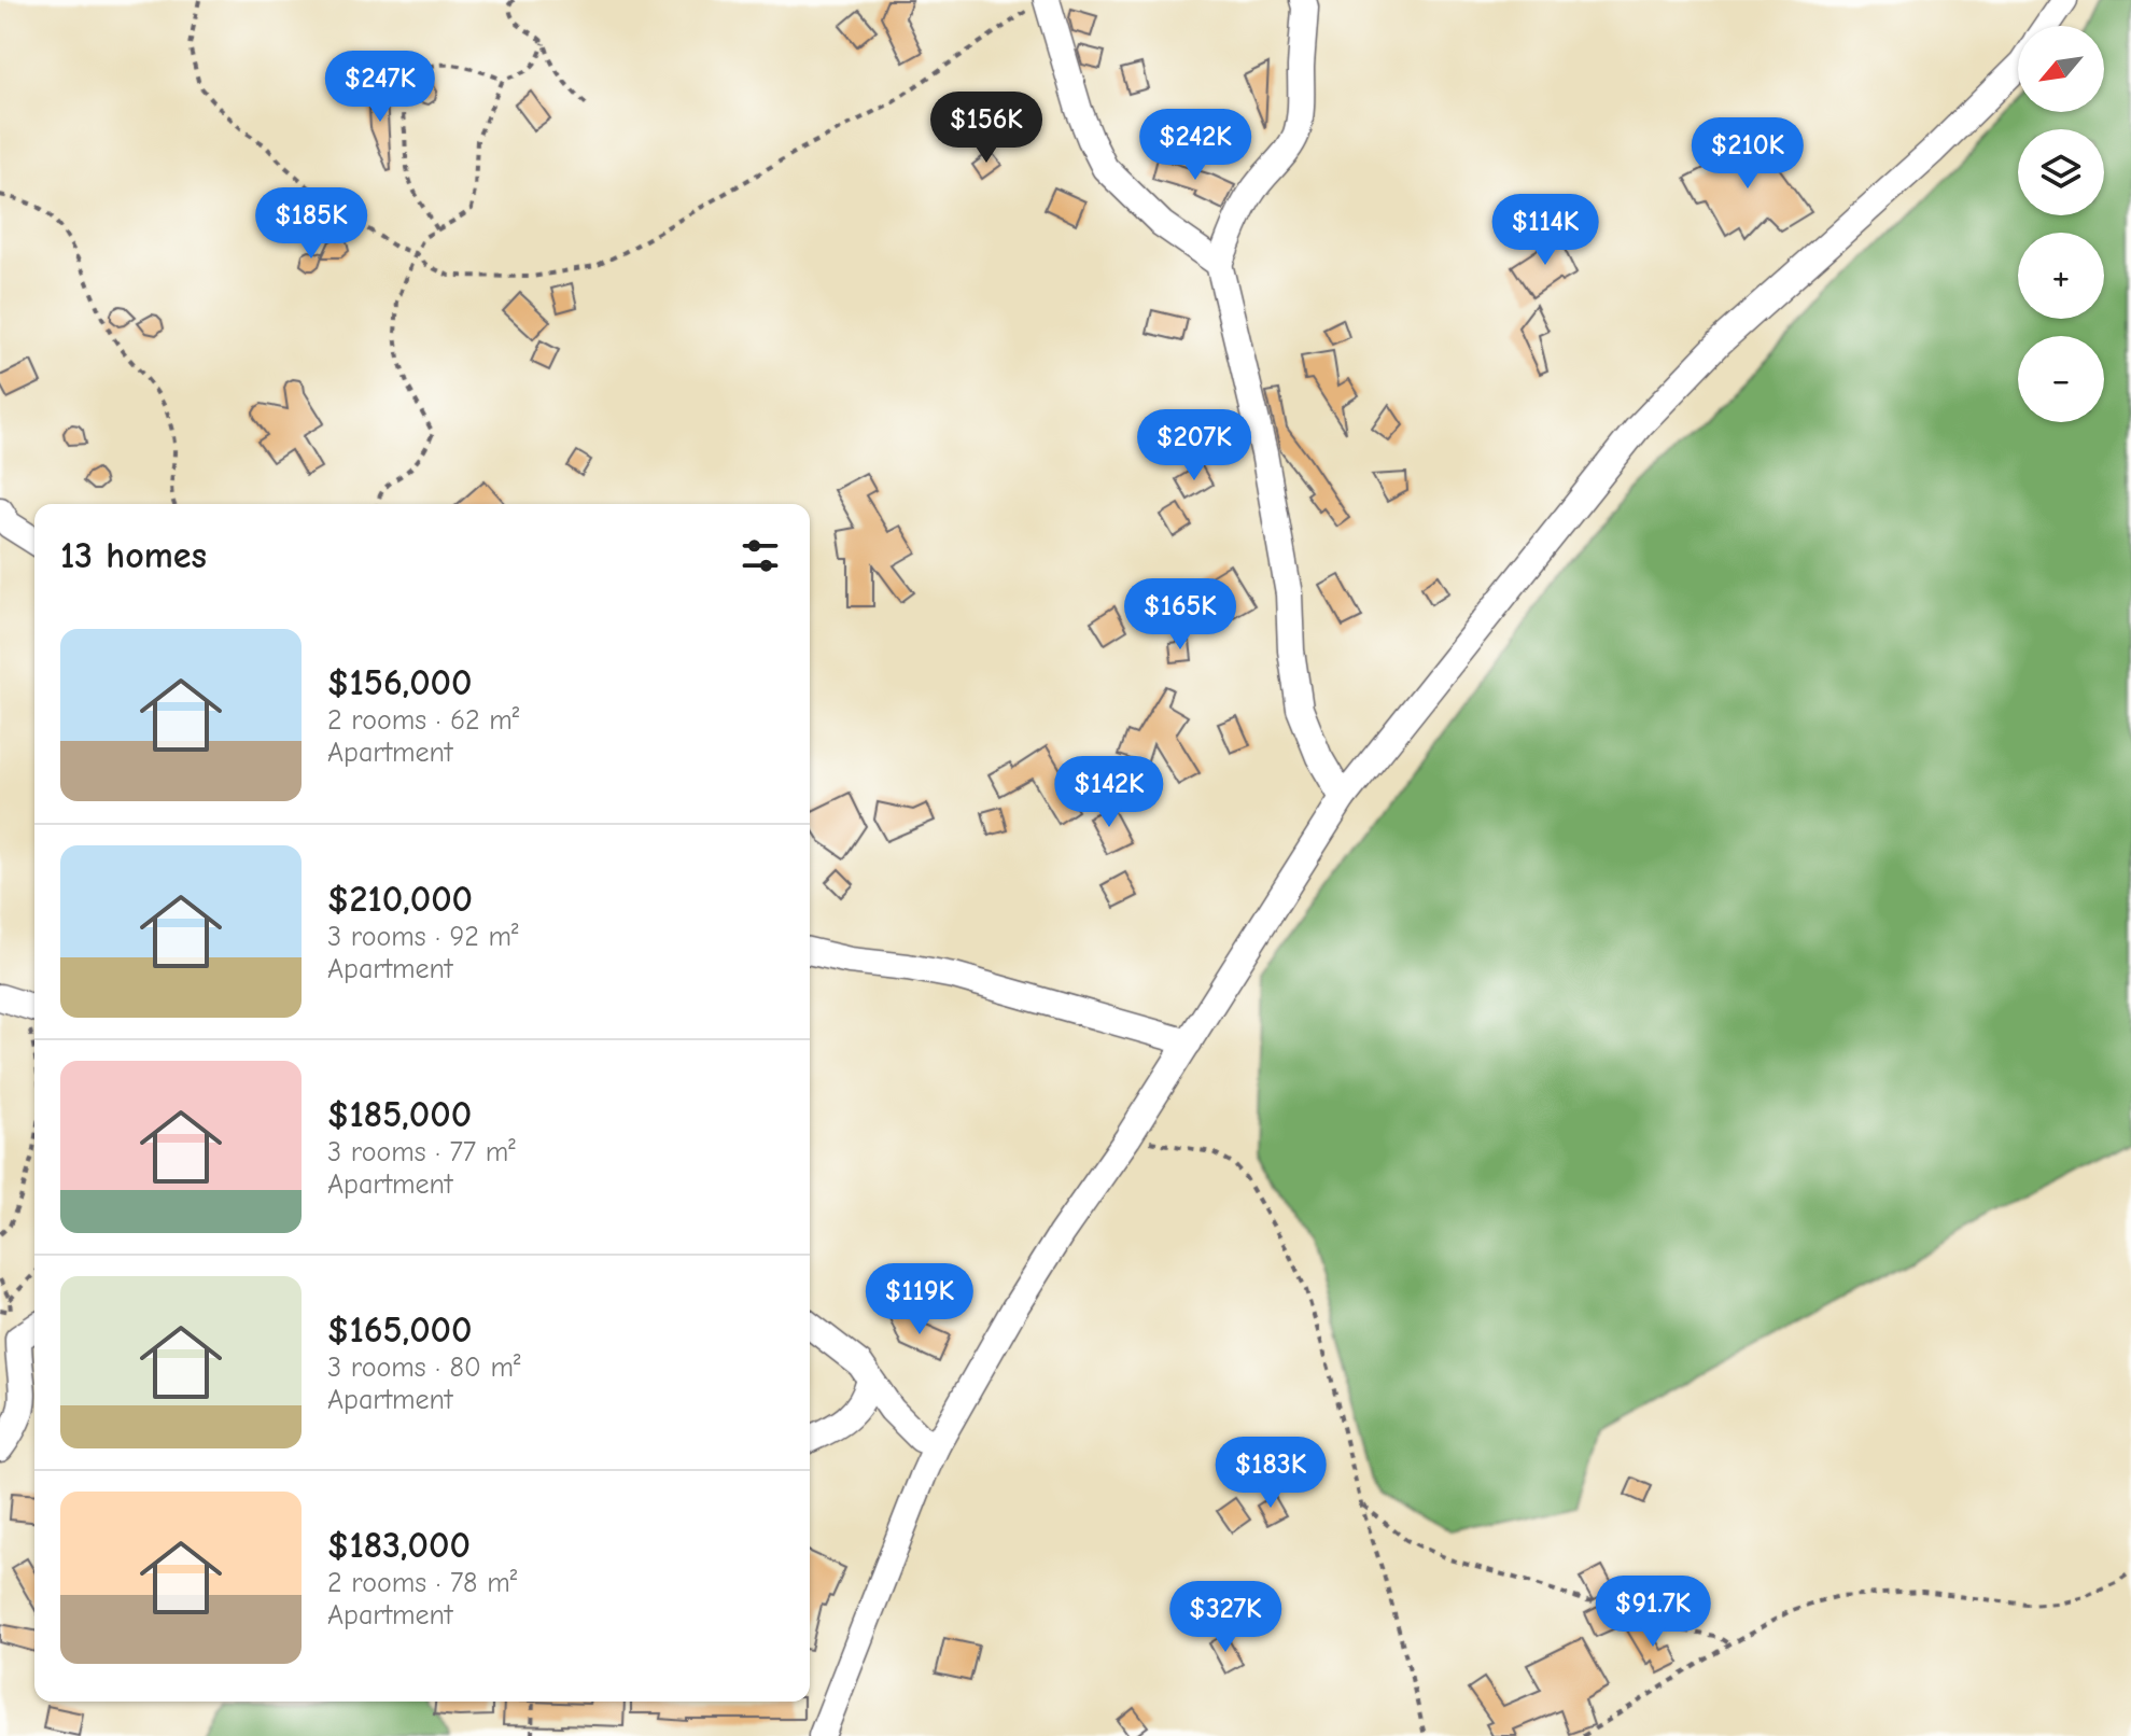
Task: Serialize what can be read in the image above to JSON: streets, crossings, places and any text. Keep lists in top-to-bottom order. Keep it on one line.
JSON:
{"north":"bottom left","page":{"map_buttons":["+","−"],"price":["$247K","$156K","$242K","$210K","$185K","$114K","$207K","$165K","$142K","$119K","$183K","$91.7K","$327K"],"heading":"13 homes","list":[{"name":"$156,000","note":"2 rooms · 62 m² · Apartment"},{"name":"$210,000","note":"3 rooms · 92 m² · Apartment"},{"name":"$185,000","note":"3 rooms · 77 m² · Apartment"},{"name":"$165,000","note":"3 rooms · 80 m² · Apartment"},{"name":"$183,000","note":"2 rooms · 78 m² · Apartment"}]}}
